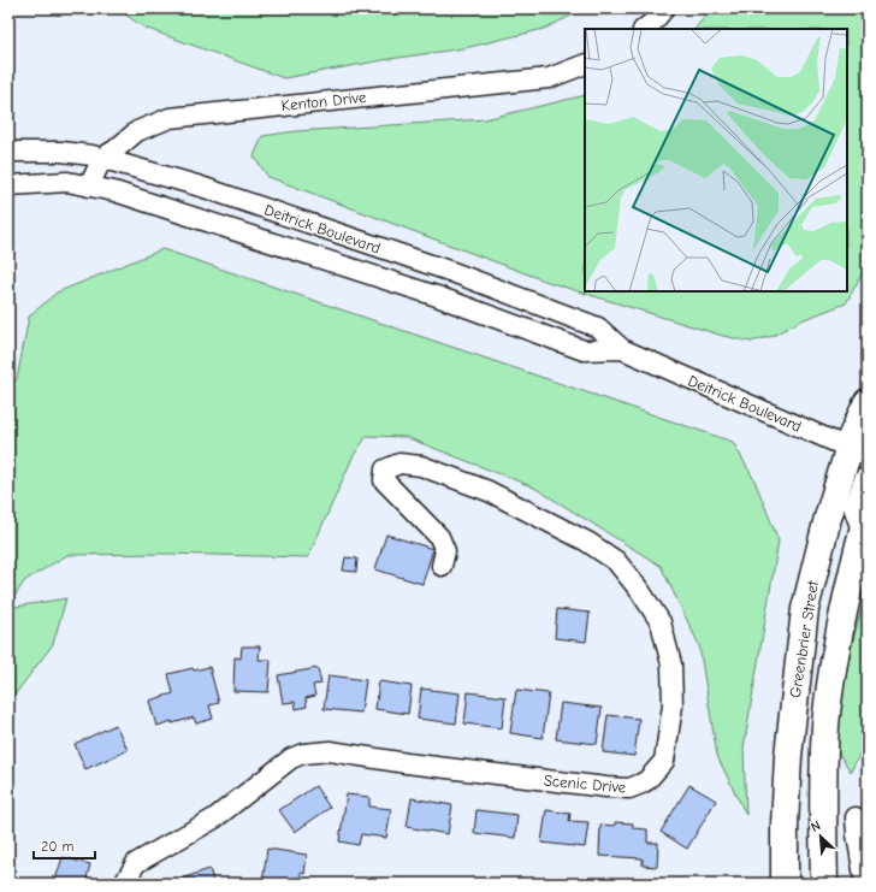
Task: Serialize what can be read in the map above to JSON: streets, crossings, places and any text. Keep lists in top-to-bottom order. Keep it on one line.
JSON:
{"streets":{"main road":["Greenbrier Street"],"street":["Kenton Drive","Deitrick Boulevard","Scenic Drive"]},"crossings":[["Kenton Drive","Deitrick Boulevard"],["Deitrick Boulevard","Greenbrier Street"]],"scale_bar":"20 m","north":"top left"}
